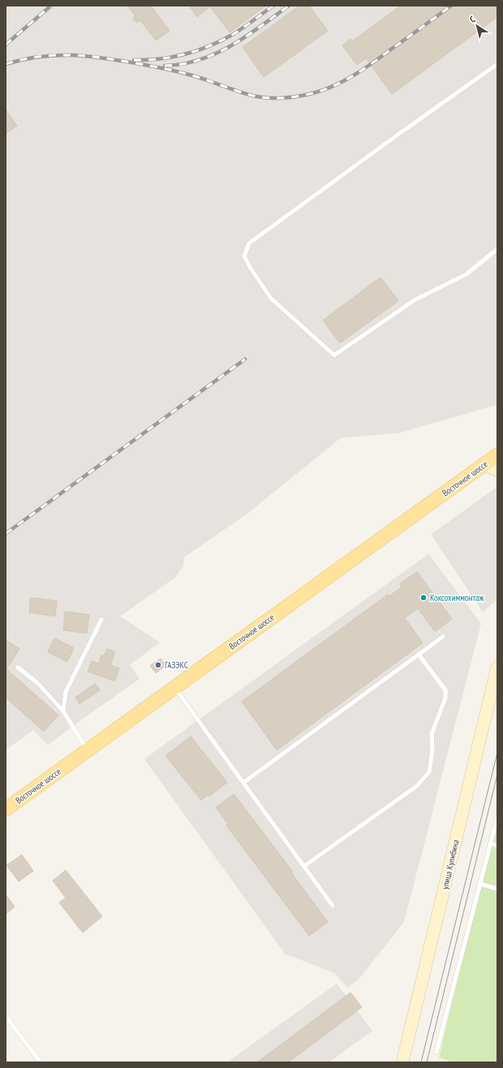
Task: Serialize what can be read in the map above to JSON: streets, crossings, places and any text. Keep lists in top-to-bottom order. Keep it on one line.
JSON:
{"streets":{"main road":["Восточное шоссе"],"street":["улица Кулибина"]},"places":["Коксохиммонтаж","ГАЗЭКС"],"north":"top left"}
